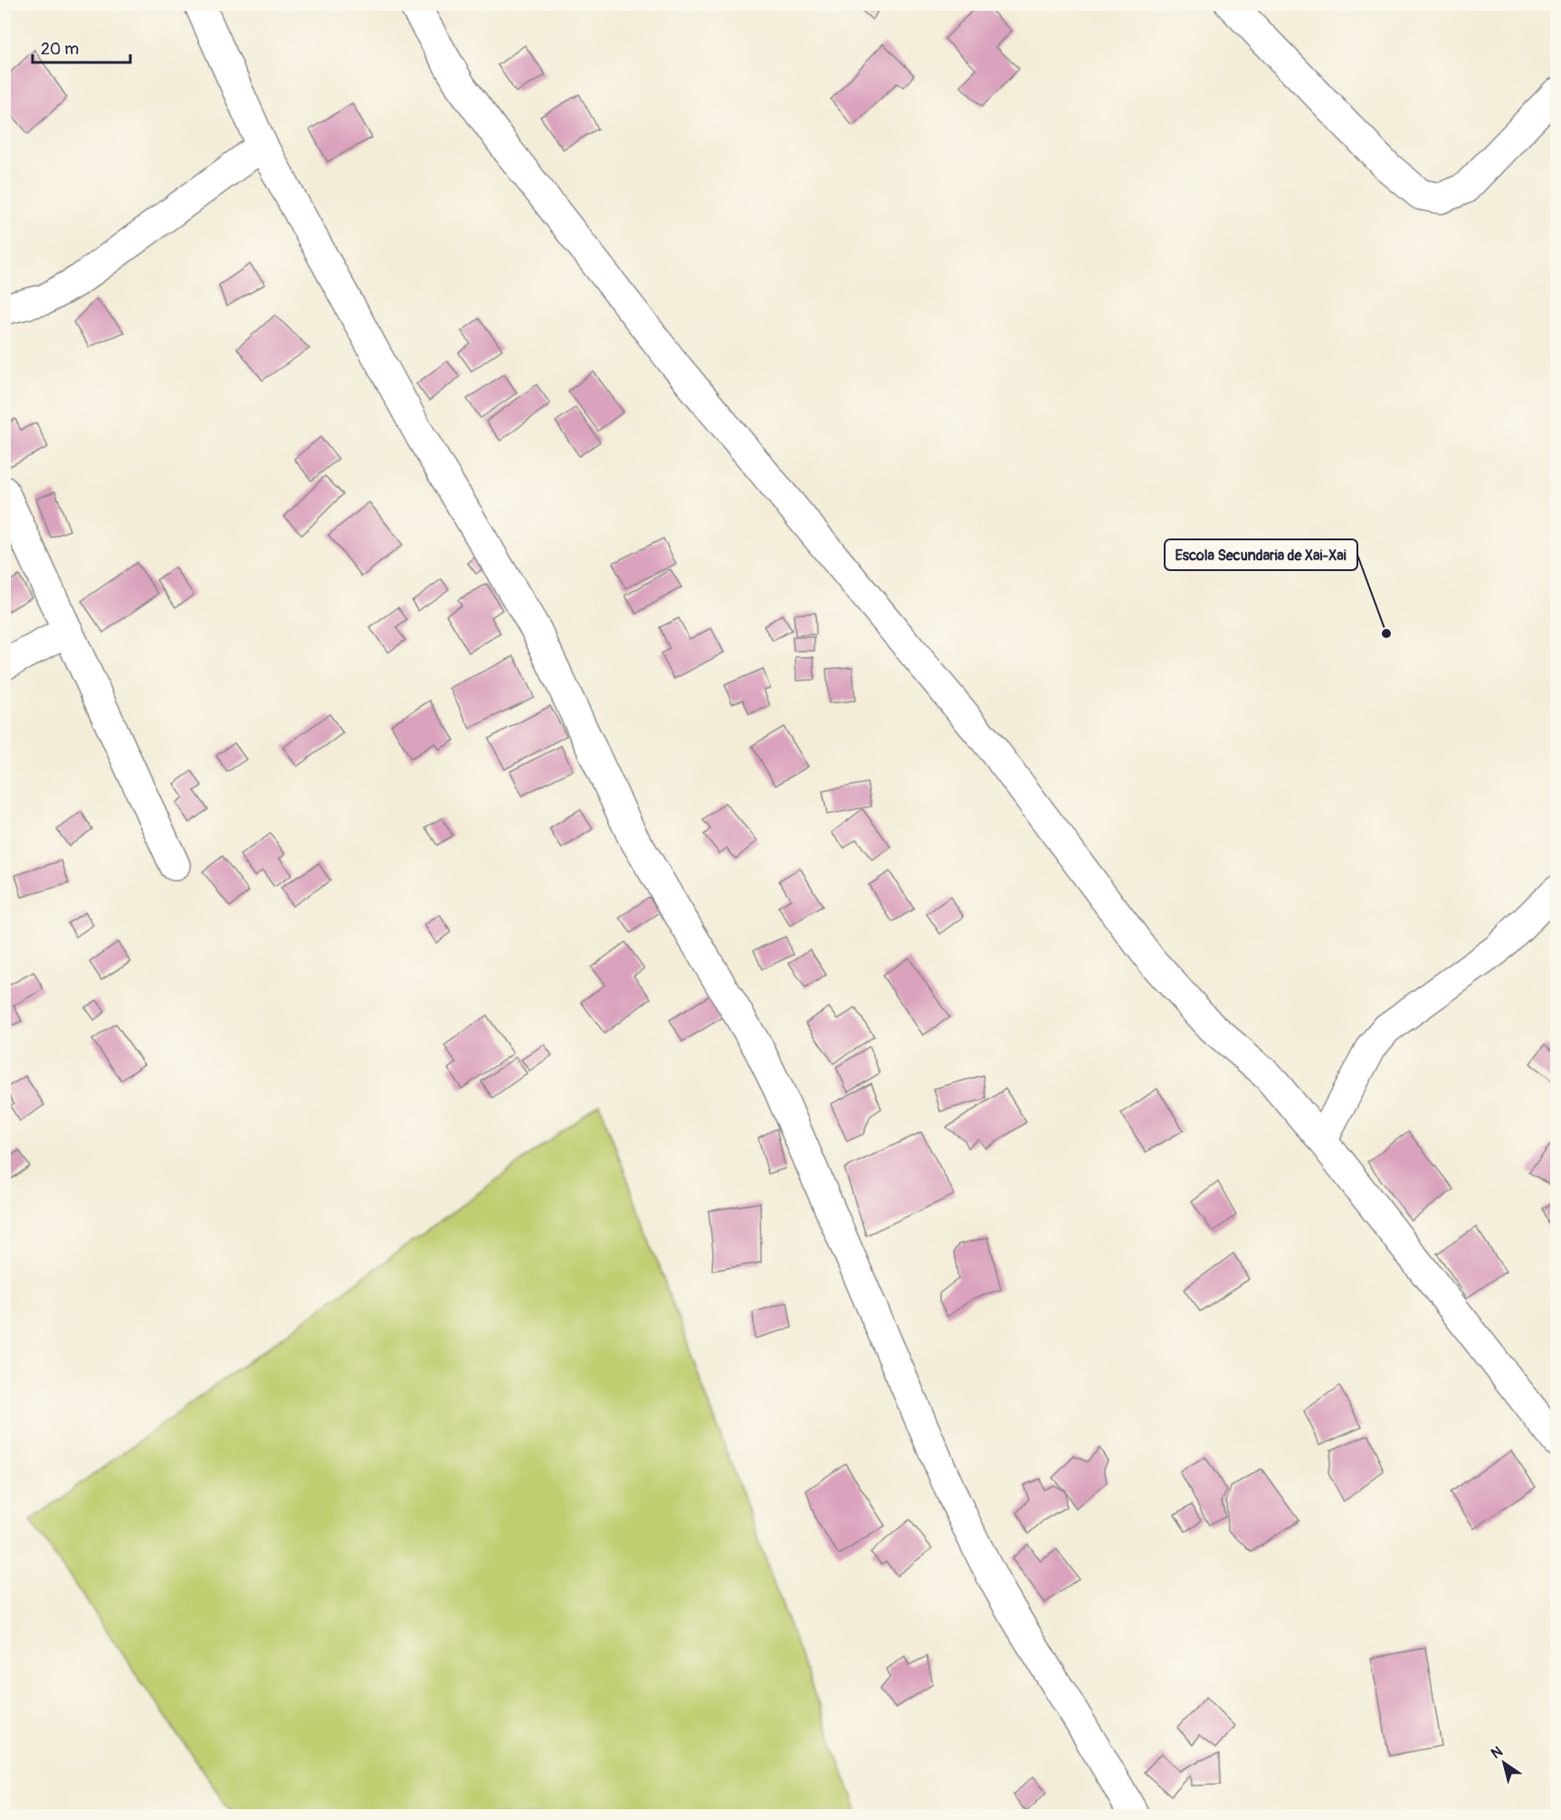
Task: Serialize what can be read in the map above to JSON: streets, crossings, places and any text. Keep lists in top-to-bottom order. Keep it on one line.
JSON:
{"places":["Escola Secundaria de Xai-Xai"],"scale_bar":"20 m","north":"top left"}
